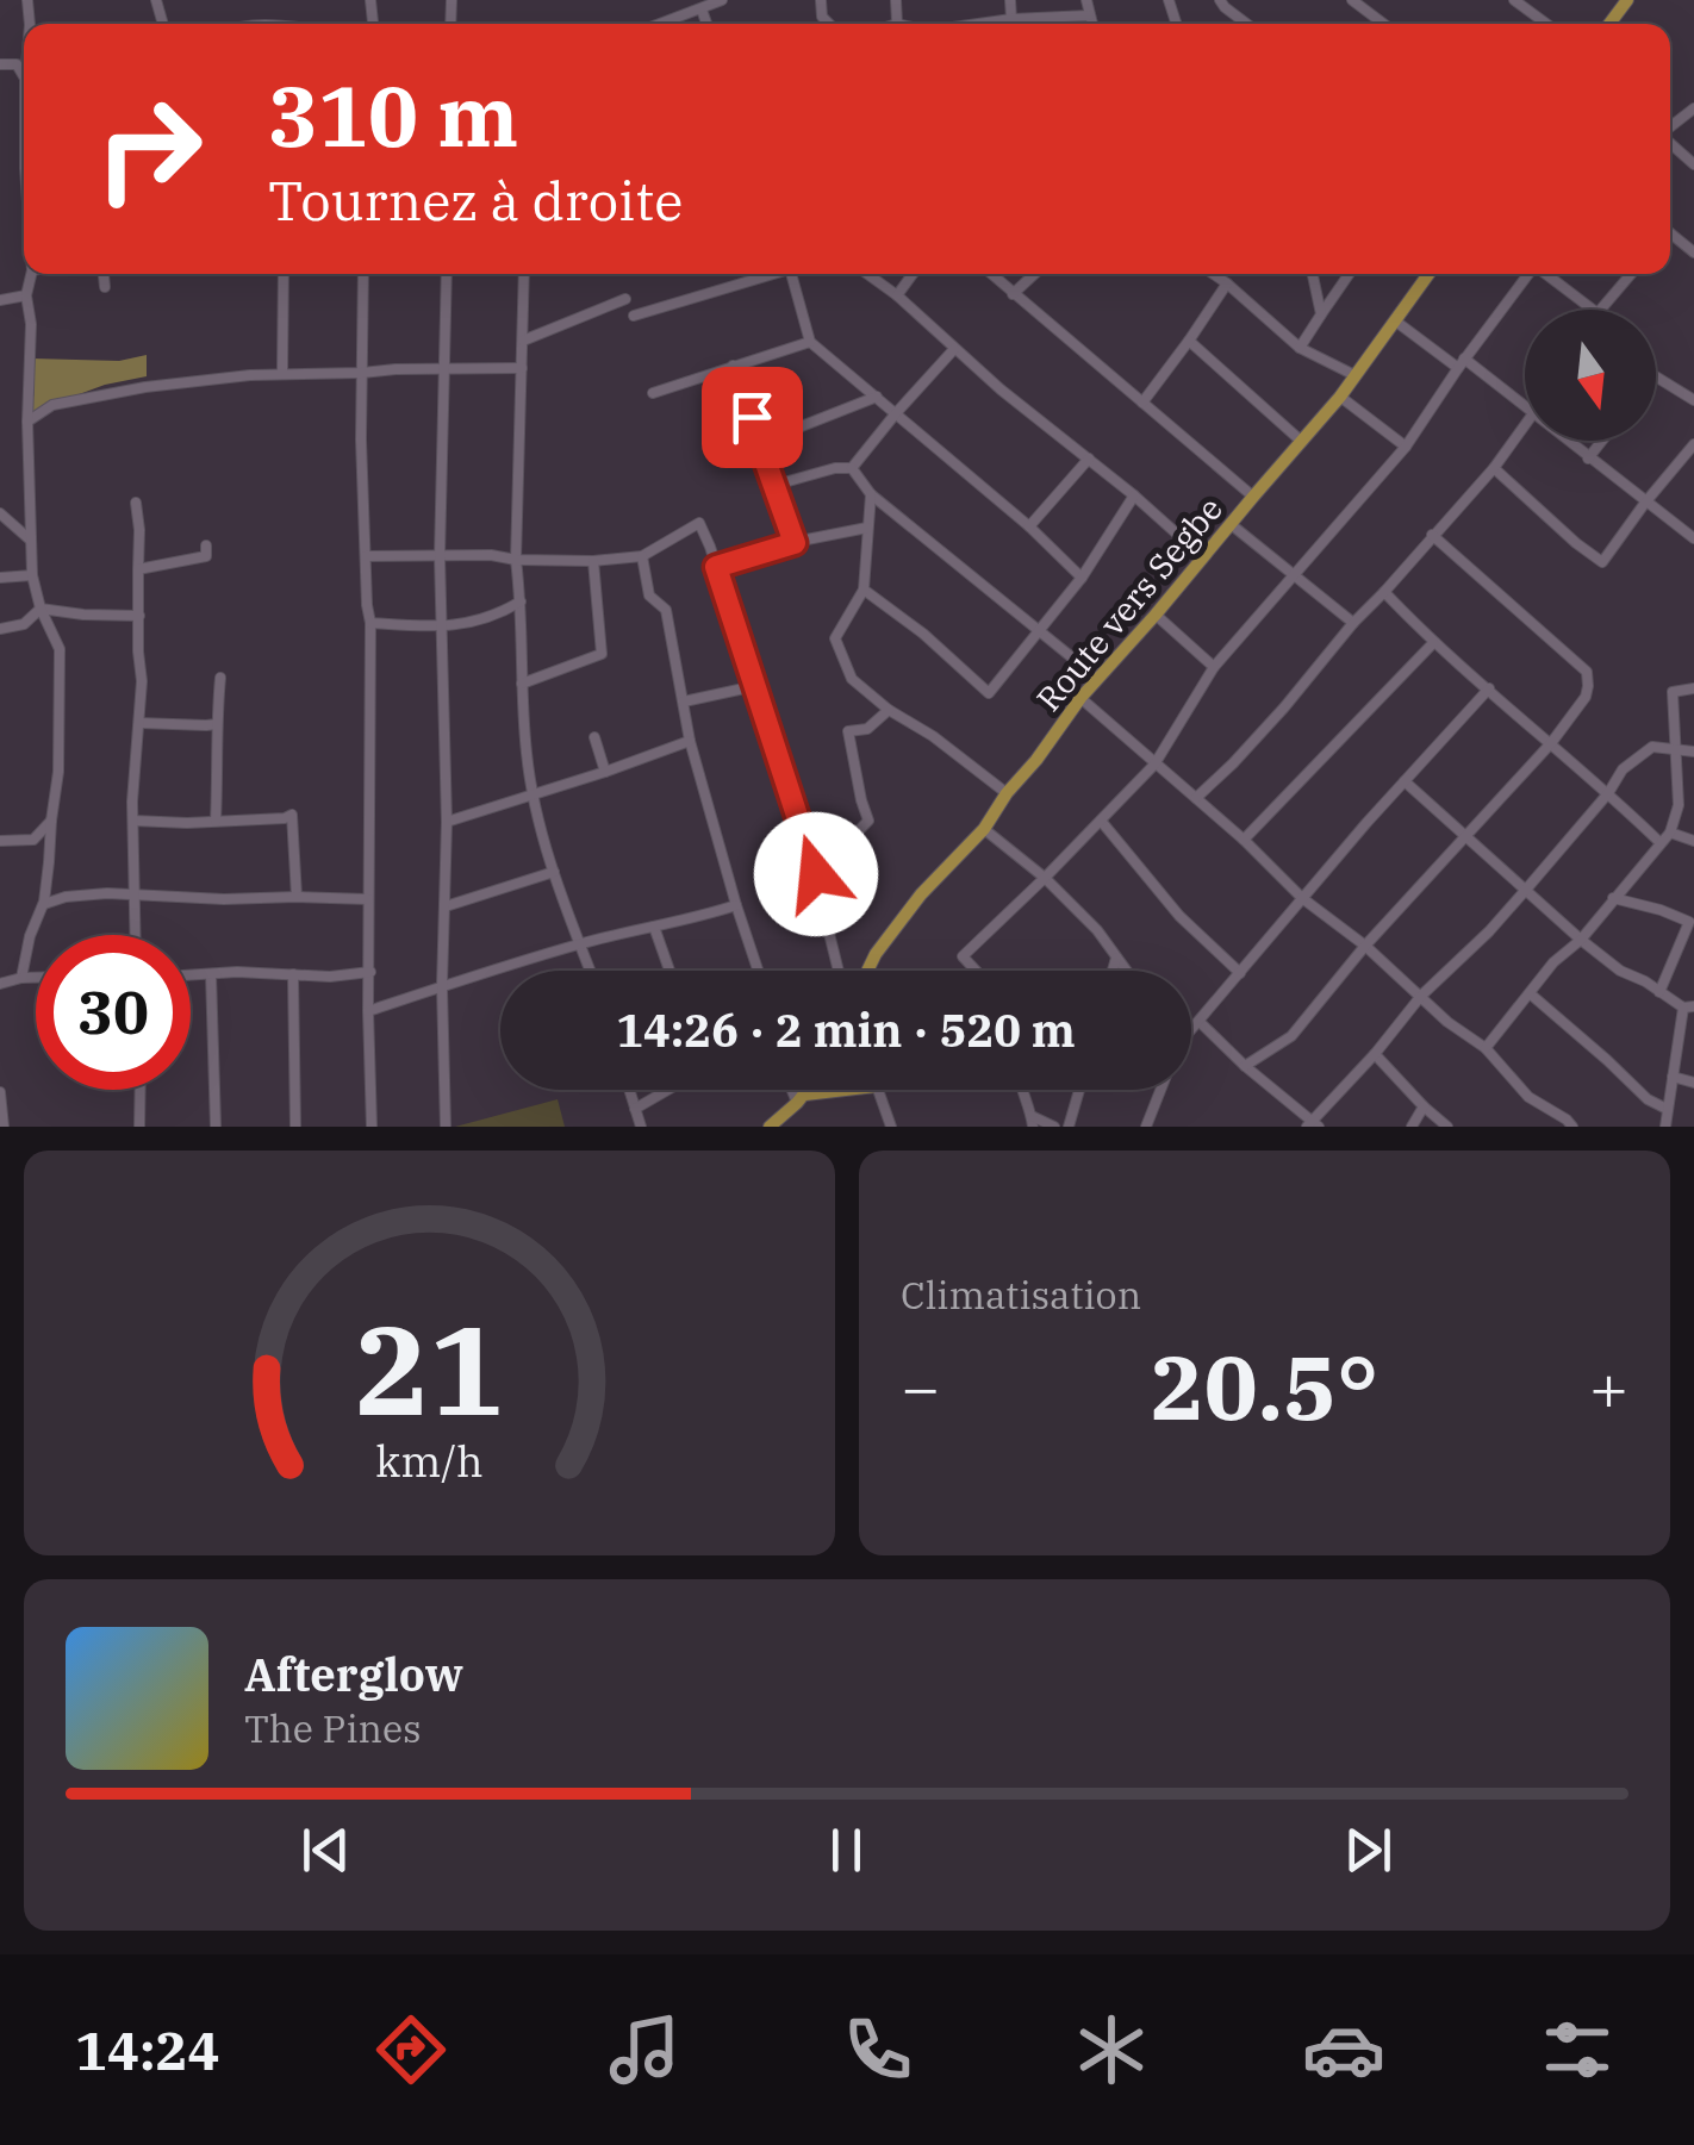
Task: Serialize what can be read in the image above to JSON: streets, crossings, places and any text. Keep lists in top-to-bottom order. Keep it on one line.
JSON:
{"streets":{"main road":["Route vers Segbe"]},"north":"bottom","page":{"turn":["310 m","Tournez à droite"],"limit":"30","trip":"14:26 · 2 min · 520 m","tile":"Climatisation","heat":["−","20.5°","+"],"song":["Afterglow","The Pines"],"tabs":"14:24","gauge":["21","km/h"]}}
